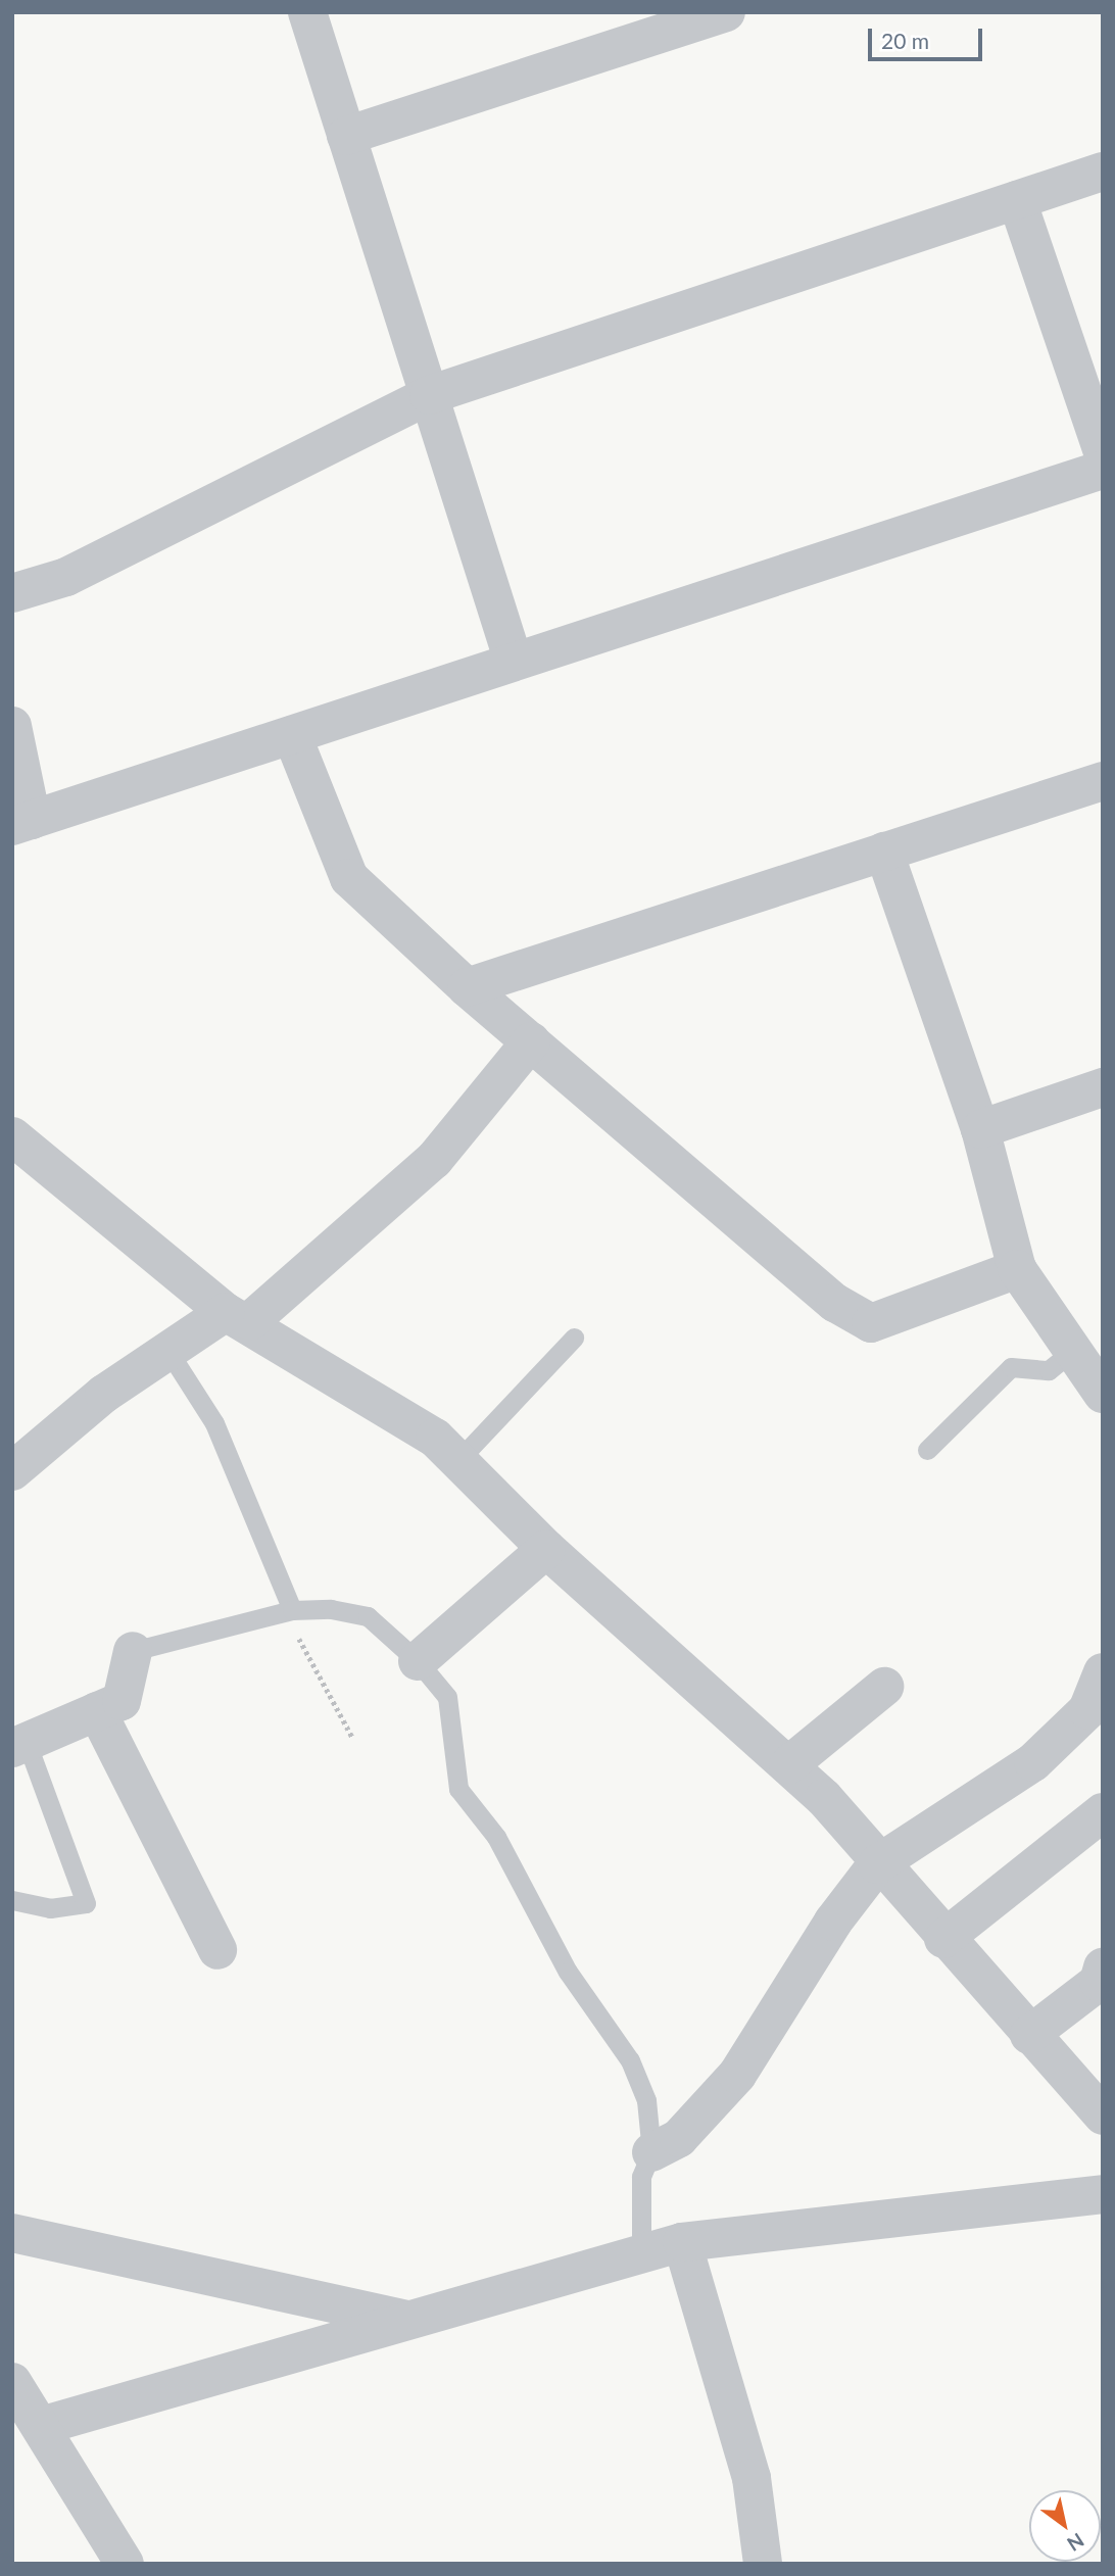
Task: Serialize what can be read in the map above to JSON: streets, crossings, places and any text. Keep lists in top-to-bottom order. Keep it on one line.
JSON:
{"scale_bar":"20 m","north":"bottom right"}
